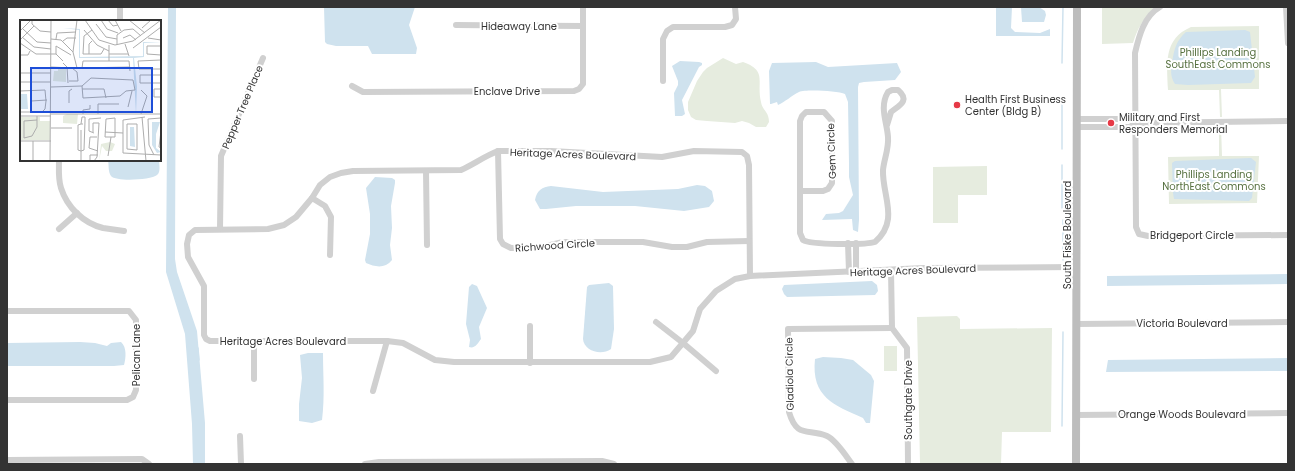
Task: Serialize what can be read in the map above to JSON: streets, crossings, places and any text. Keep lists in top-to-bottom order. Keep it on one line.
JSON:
{"streets":{"main road":["South Fiske Boulevard"],"street":["Hideaway Lane","Enclave Drive","Pepper Tree Place","Gem Circle","Heritage Acres Boulevard","Bridgeport Circle","Richwood Circle","Victoria Boulevard","Pelican Lane","Gladiola Circle","Southgate Drive","Orange Woods Boulevard"]},"crossings":[["Hideaway Lane","Enclave Drive"],["Pepper Tree Place","Heritage Acres Boulevard"],["Heritage Acres Boulevard","South Fiske Boulevard"],["Heritage Acres Boulevard","Richwood Circle"],["South Fiske Boulevard","Victoria Boulevard"],["South Fiske Boulevard","Orange Woods Boulevard"],["Gladiola Circle","Southgate Drive"]],"parks":["Phillips Landing SouthEast Commons","Phillips Landing NorthEast Commons"],"places":["Health First Business Center (Bldg B)","Military and First Responders Memorial"]}
